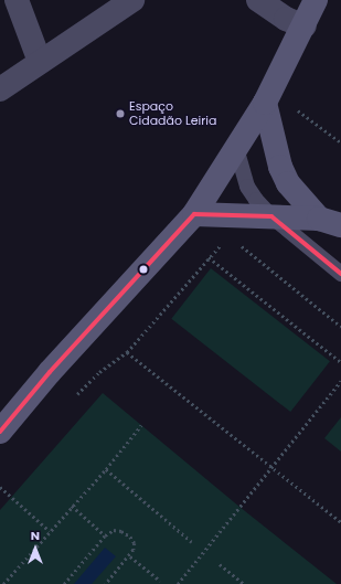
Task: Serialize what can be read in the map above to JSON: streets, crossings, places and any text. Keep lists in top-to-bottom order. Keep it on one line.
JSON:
{"places":["Espaço Cidadão Leiria"],"north":"top"}
